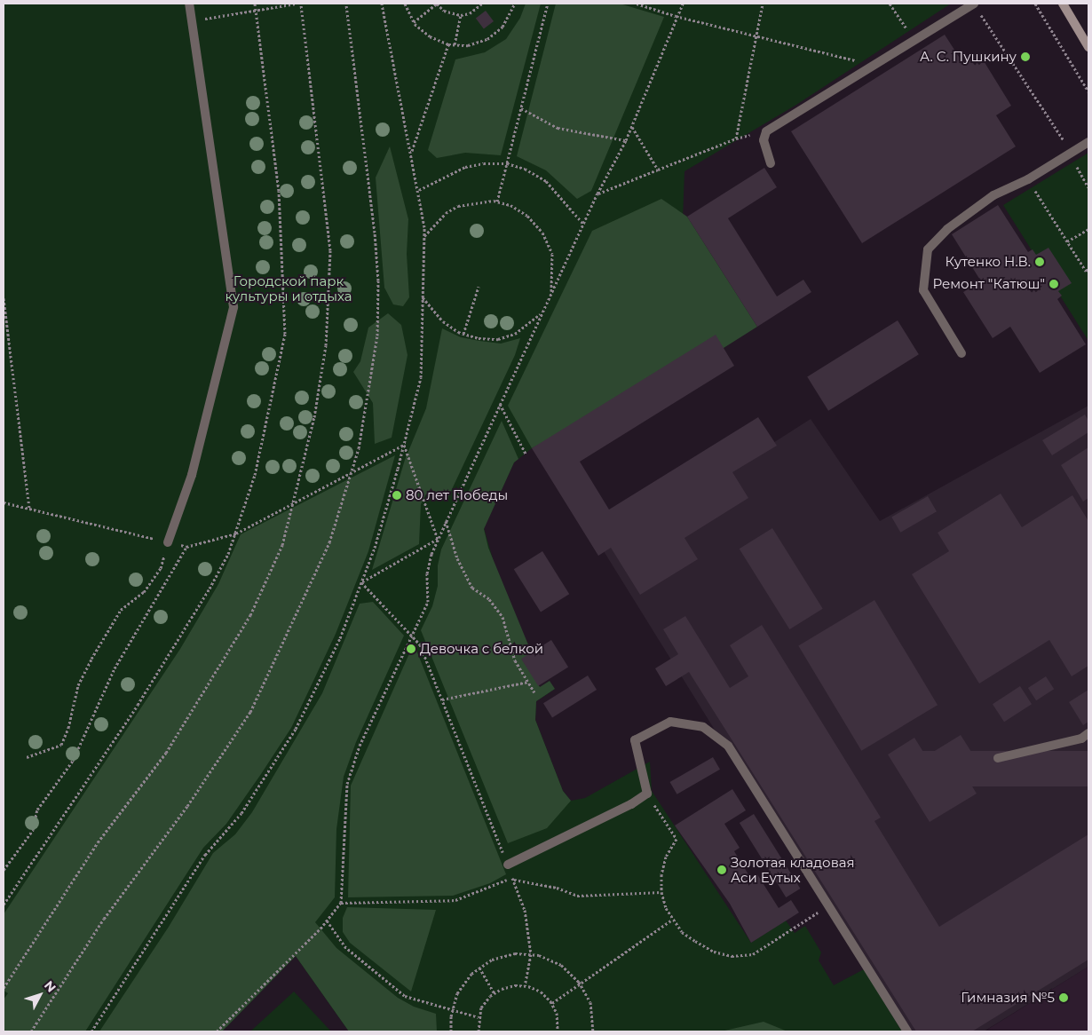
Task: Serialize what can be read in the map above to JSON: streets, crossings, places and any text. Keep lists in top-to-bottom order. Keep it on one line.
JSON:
{"parks":["Городской парк культуры и отдыха"],"places":["А. С. Пушкину","Кутенко Н.В.","Ремонт \"Катюш\"","80 лет Победы","Девочка с белкой","Золотая кладовая Аси Еутых","Гимназия №5"],"north":"top right"}
